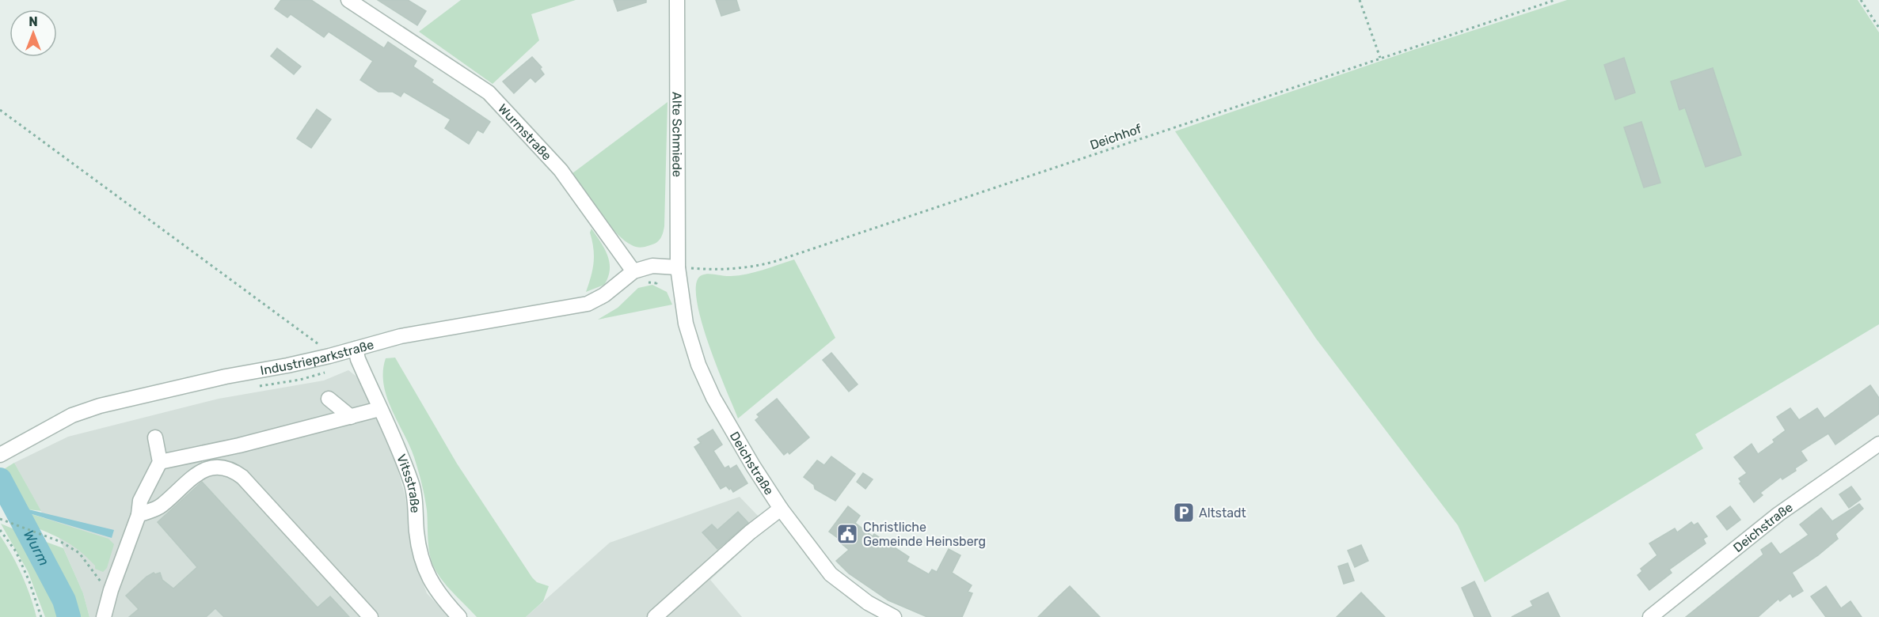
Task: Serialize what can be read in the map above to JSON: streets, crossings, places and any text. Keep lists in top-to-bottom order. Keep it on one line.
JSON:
{"streets":{"street":["Wurmstraße","Alte Schmiede","Industrieparkstraße","Deichstraße","Vitsstraße"],"path":["Deichhof"]},"crossings":[["Wurmstraße","Industrieparkstraße"],["Alte Schmiede","Deichhof"],["Alte Schmiede","Deichstraße"],["Deichhof","Deichstraße"],["Industrieparkstraße","Vitsstraße"]],"water":["Wurm"],"places":{"parking":["Altstadt"],"public building":["Christliche Gemeinde Heinsberg"]},"north":"top"}
